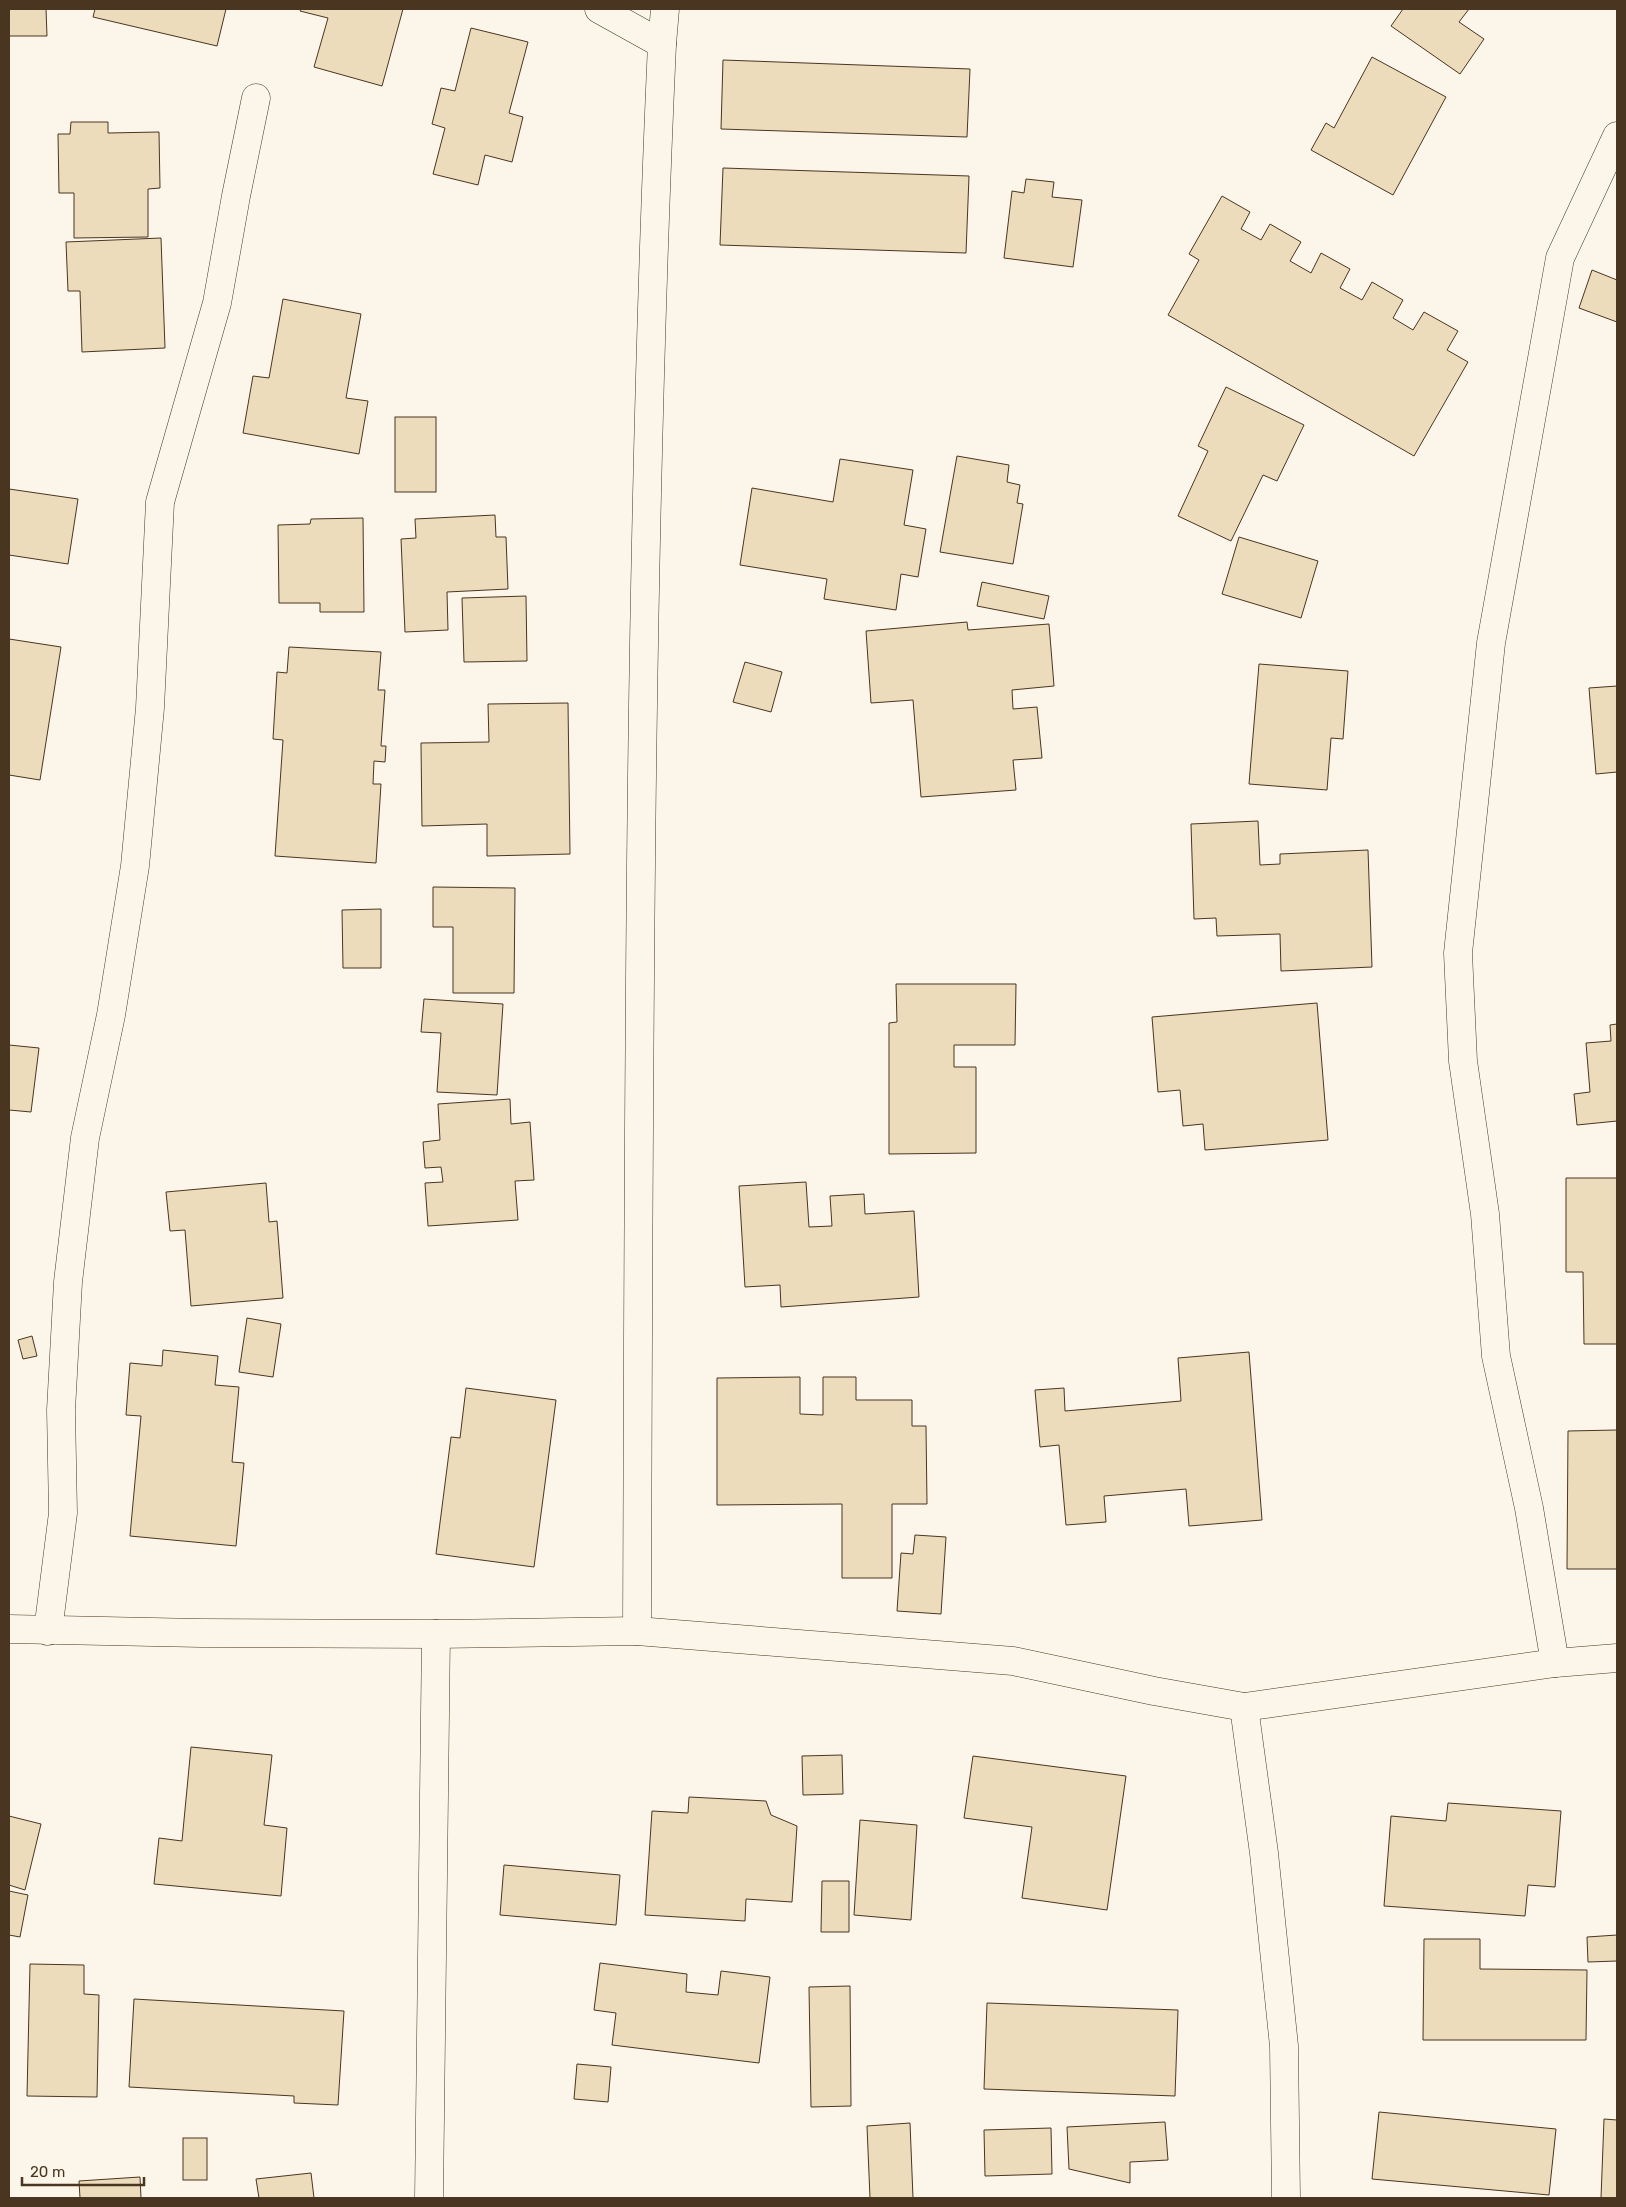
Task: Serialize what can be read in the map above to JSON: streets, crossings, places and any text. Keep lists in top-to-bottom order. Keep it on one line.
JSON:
{"scale_bar":"20 m"}
